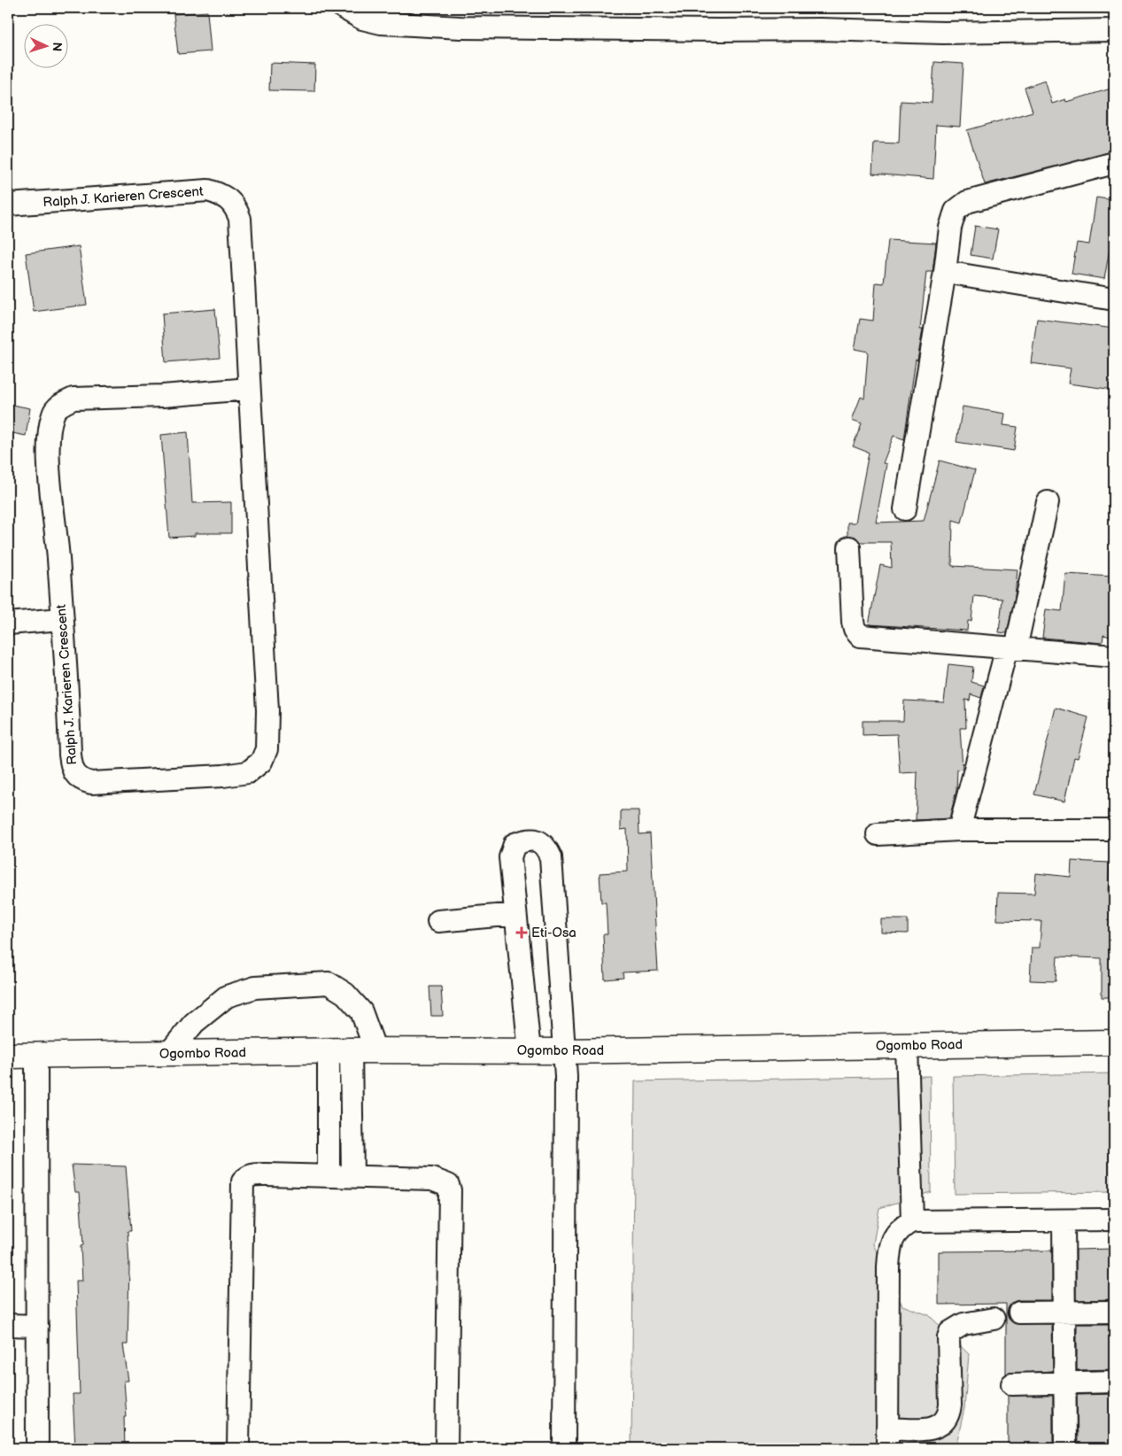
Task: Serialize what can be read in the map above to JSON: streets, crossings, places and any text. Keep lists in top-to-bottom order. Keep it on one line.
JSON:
{"streets":{"main road":["Ogombo Road"],"street":["Ralph J. Karieren Crescent"]},"places":{"health":["Eti-Osa"]},"north":"right"}
